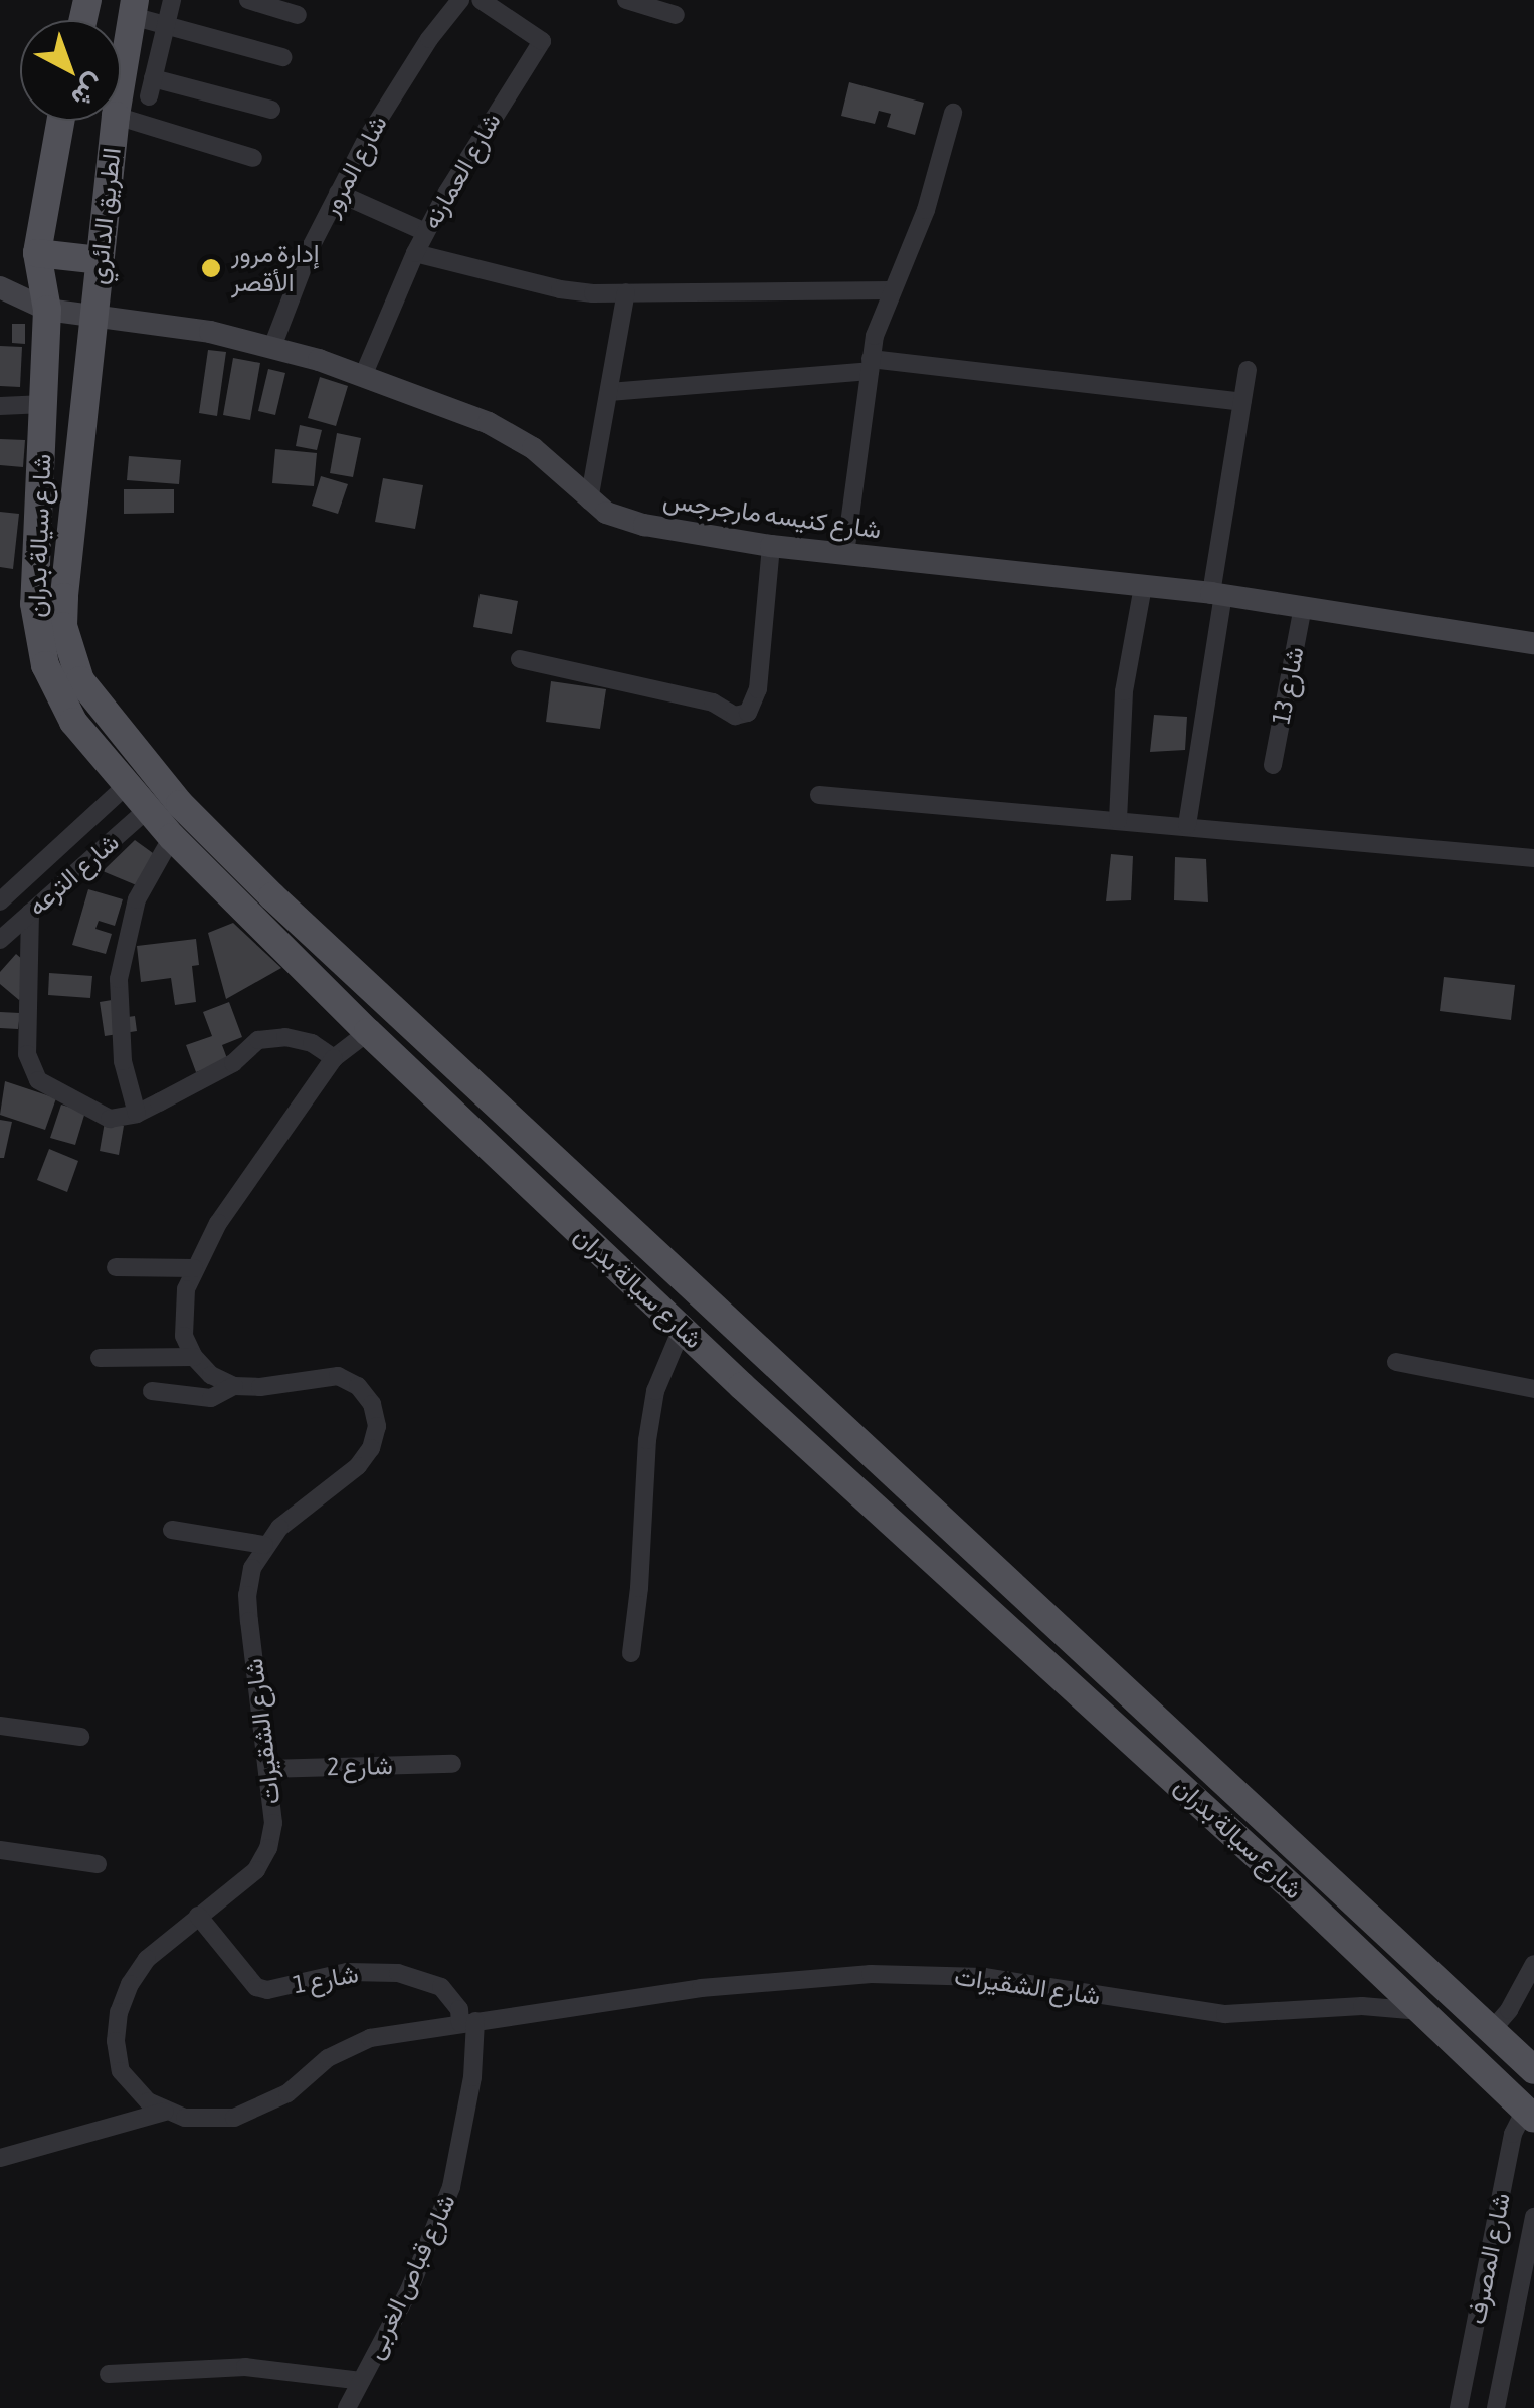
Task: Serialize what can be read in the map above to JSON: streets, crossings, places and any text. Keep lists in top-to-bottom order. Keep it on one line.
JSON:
{"streets":{"main road":["الطريق الدائري","شارع سيالة بدران"],"street":["شارع المرور","شارع العمارنه","شارع كنيسه مارجرجس","شارع 13","شارع الترعه","شارع الشقيرات","شارع 2","شارع 1","شارع المصرف","شارع قباص الغربى"]},"crossings":[["شارع المرور","شارع كنيسه مارجرجس"],["شارع العمارنه","شارع كنيسه مارجرجس"],["الطريق الدائري","شارع كنيسه مارجرجس"],["الطريق الدائري","شارع سيالة بدران"],["شارع كنيسه مارجرجس","شارع سيالة بدران"],["شارع كنيسه مارجرجس","شارع 13"],["شارع سيالة بدران","شارع الترعه"],["شارع سيالة بدران","شارع الشقيرات"],["شارع سيالة بدران","شارع المصرف"],["شارع الشقيرات","شارع 2"],["شارع الشقيرات","شارع 1"],["شارع الشقيرات","شارع قباص الغربى"],["شارع 1","شارع قباص الغربى"]],"places":["إدارة مرور الأقصر"],"north":"bottom right"}
